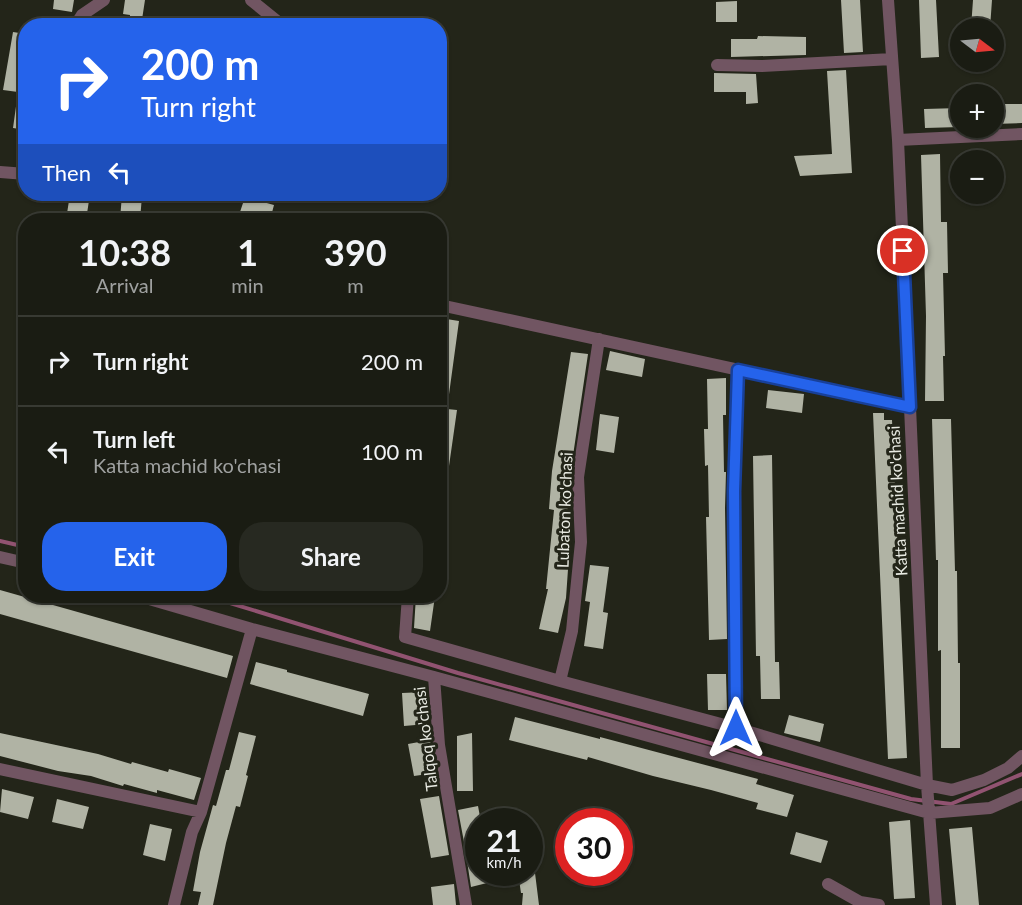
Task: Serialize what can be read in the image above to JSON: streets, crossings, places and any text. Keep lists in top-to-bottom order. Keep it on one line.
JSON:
{"streets":{"street":["Katta machid ko'chasi","Lubaton ko'chasi","Talqoq ko'chasi"]},"north":"right","page":{"map_buttons":["+","−"],"turn":["200 m","Turn right"],"then":"Then","eta":["10:38","Arrival","1","min","390","m"],"list":[{"name":"Turn right","value":"200 m"},{"name":"Turn left","note":"Katta machid ko'chasi","value":"100 m"}],"buttons":["Exit","Share"],"speed":"21 km/h","limit":"30"}}
